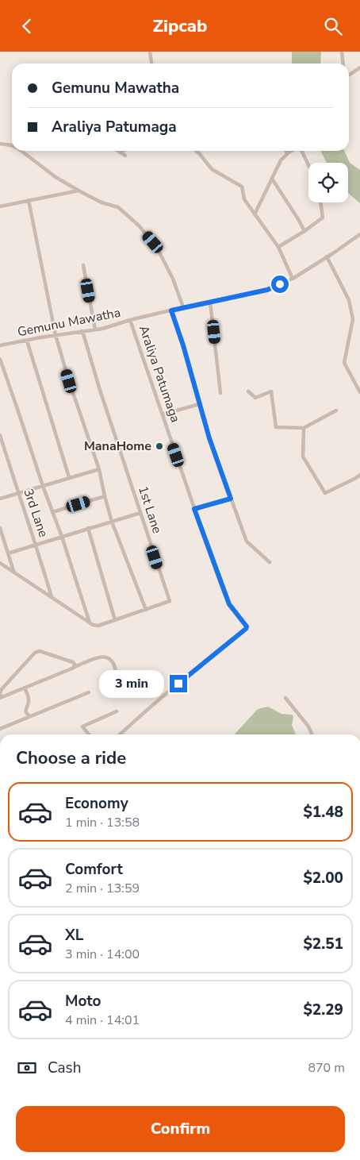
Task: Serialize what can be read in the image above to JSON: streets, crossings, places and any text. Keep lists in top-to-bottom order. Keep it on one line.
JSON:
{"streets":{"street":["Gemunu Mawatha","Araliya Patumaga","1st Lane","3rd Lane"]},"crossings":[["Gemunu Mawatha","Araliya Patumaga"],["Gemunu Mawatha","1st Lane"]],"places":["ManaHome"],"page":{"header":"Zipcab","banner":["Gemunu Mawatha","Araliya Patumaga"],"bubble":"3 min","heading":"Choose a ride","list":[{"name":"Economy","note":"1 min · 13:58","value":"$1.48"},{"name":"Comfort","note":"2 min · 13:59","value":"$2.00"},{"name":"XL","note":"3 min · 14:00","value":"$2.51"},{"name":"Moto","note":"4 min · 14:01","value":"$2.29"}],"pay":["Cash","870 m"],"buttons":"Confirm"}}
